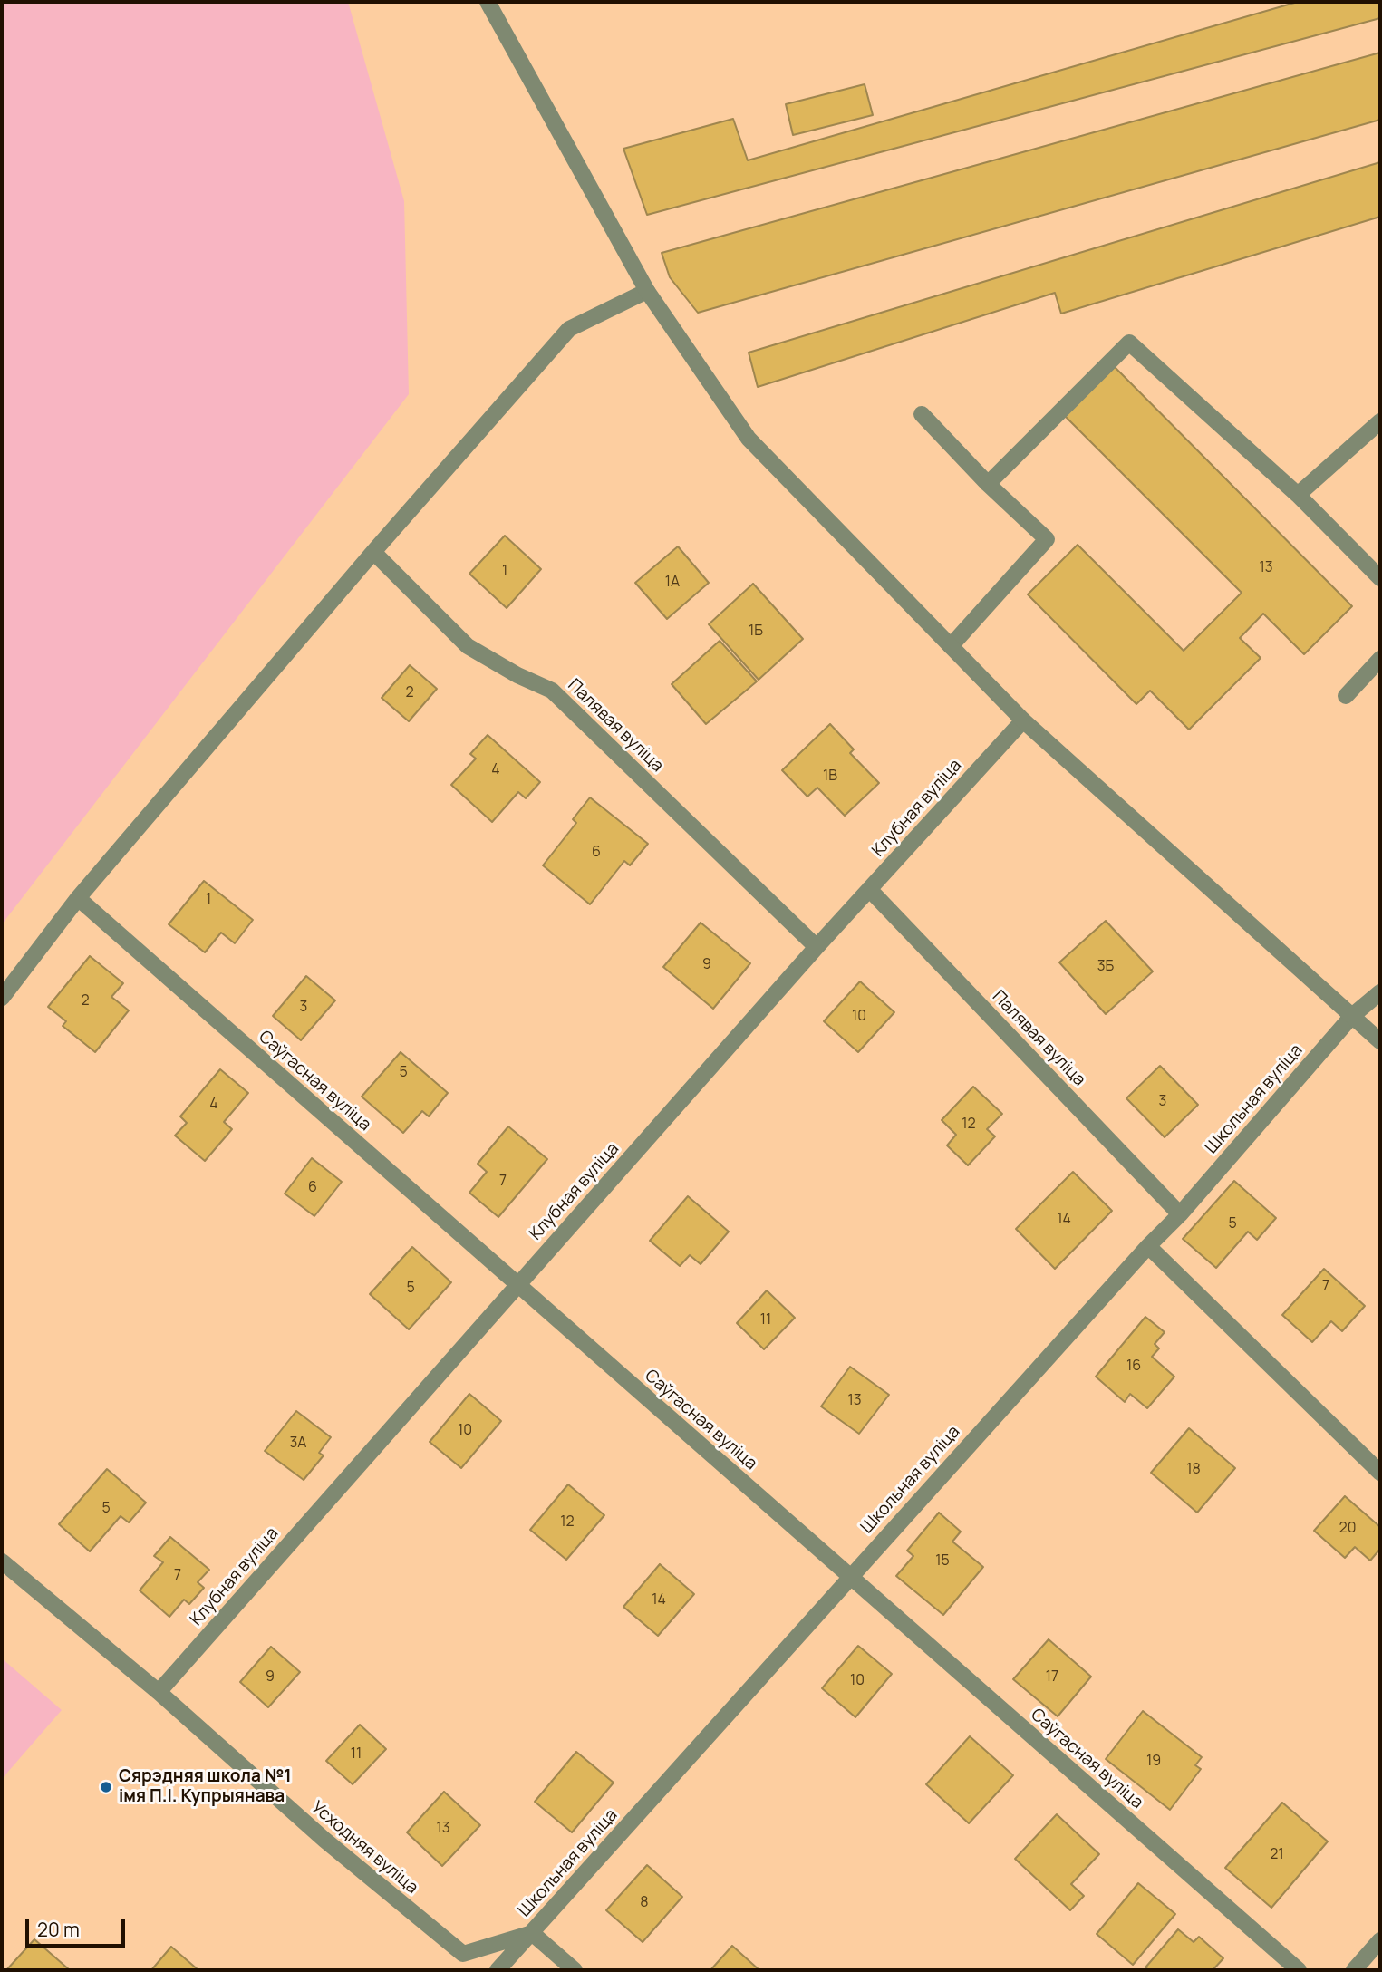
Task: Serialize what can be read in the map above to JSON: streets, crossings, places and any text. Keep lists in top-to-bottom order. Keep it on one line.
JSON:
{"streets":{"street":["Палявая вуліца","Клубная вуліца","Саўгасная вуліца","Школьная вуліца","Усходняя вуліца"]},"crossings":[["Палявая вуліца","Клубная вуліца"],["Палявая вуліца","Школьная вуліца"],["Клубная вуліца","Саўгасная вуліца"],["Клубная вуліца","Усходняя вуліца"],["Саўгасная вуліца","Школьная вуліца"],["Школьная вуліца","Усходняя вуліца"]],"places":["Сярэдняя школа №1 імя П.І. Купрыянава"],"house_numbers":["13","1","1А","1Б","2","4","1В","6","1","9","3Б","2","3","10","5","3","4","12","7","6","14","5","7","5","11","16","13","10","3А","18","5","12","20","15","7","14","9","17","10","11","19","13","21","8"],"scale_bar":"20 m"}
